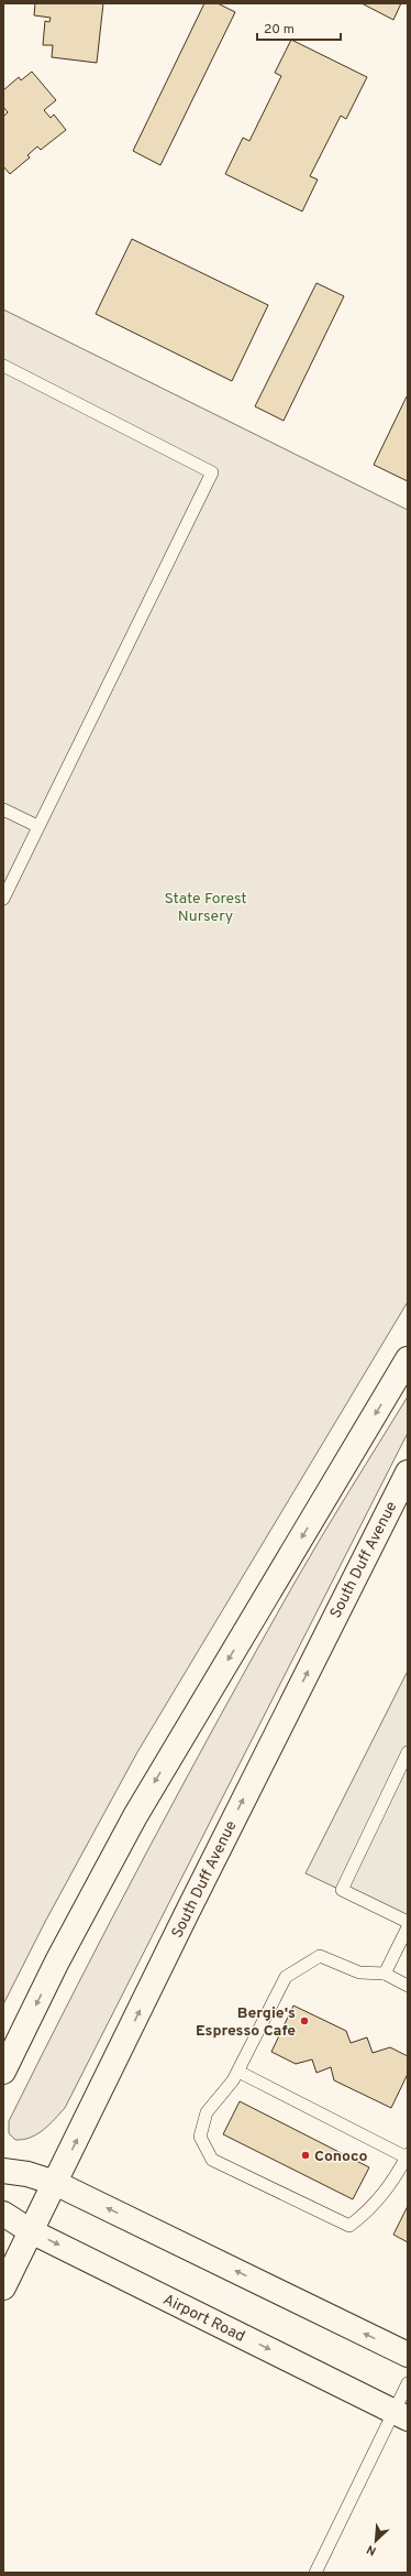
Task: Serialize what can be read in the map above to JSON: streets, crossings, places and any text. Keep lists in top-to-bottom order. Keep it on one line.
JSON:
{"streets":{"main road":["South Duff Avenue","Airport Road"]},"crossings":[["South Duff Avenue","Airport Road"]],"parks":["State Forest Nursery"],"places":["Bergie's Espresso Cafe","Conoco"],"scale_bar":"20 m","north":"bottom left"}
